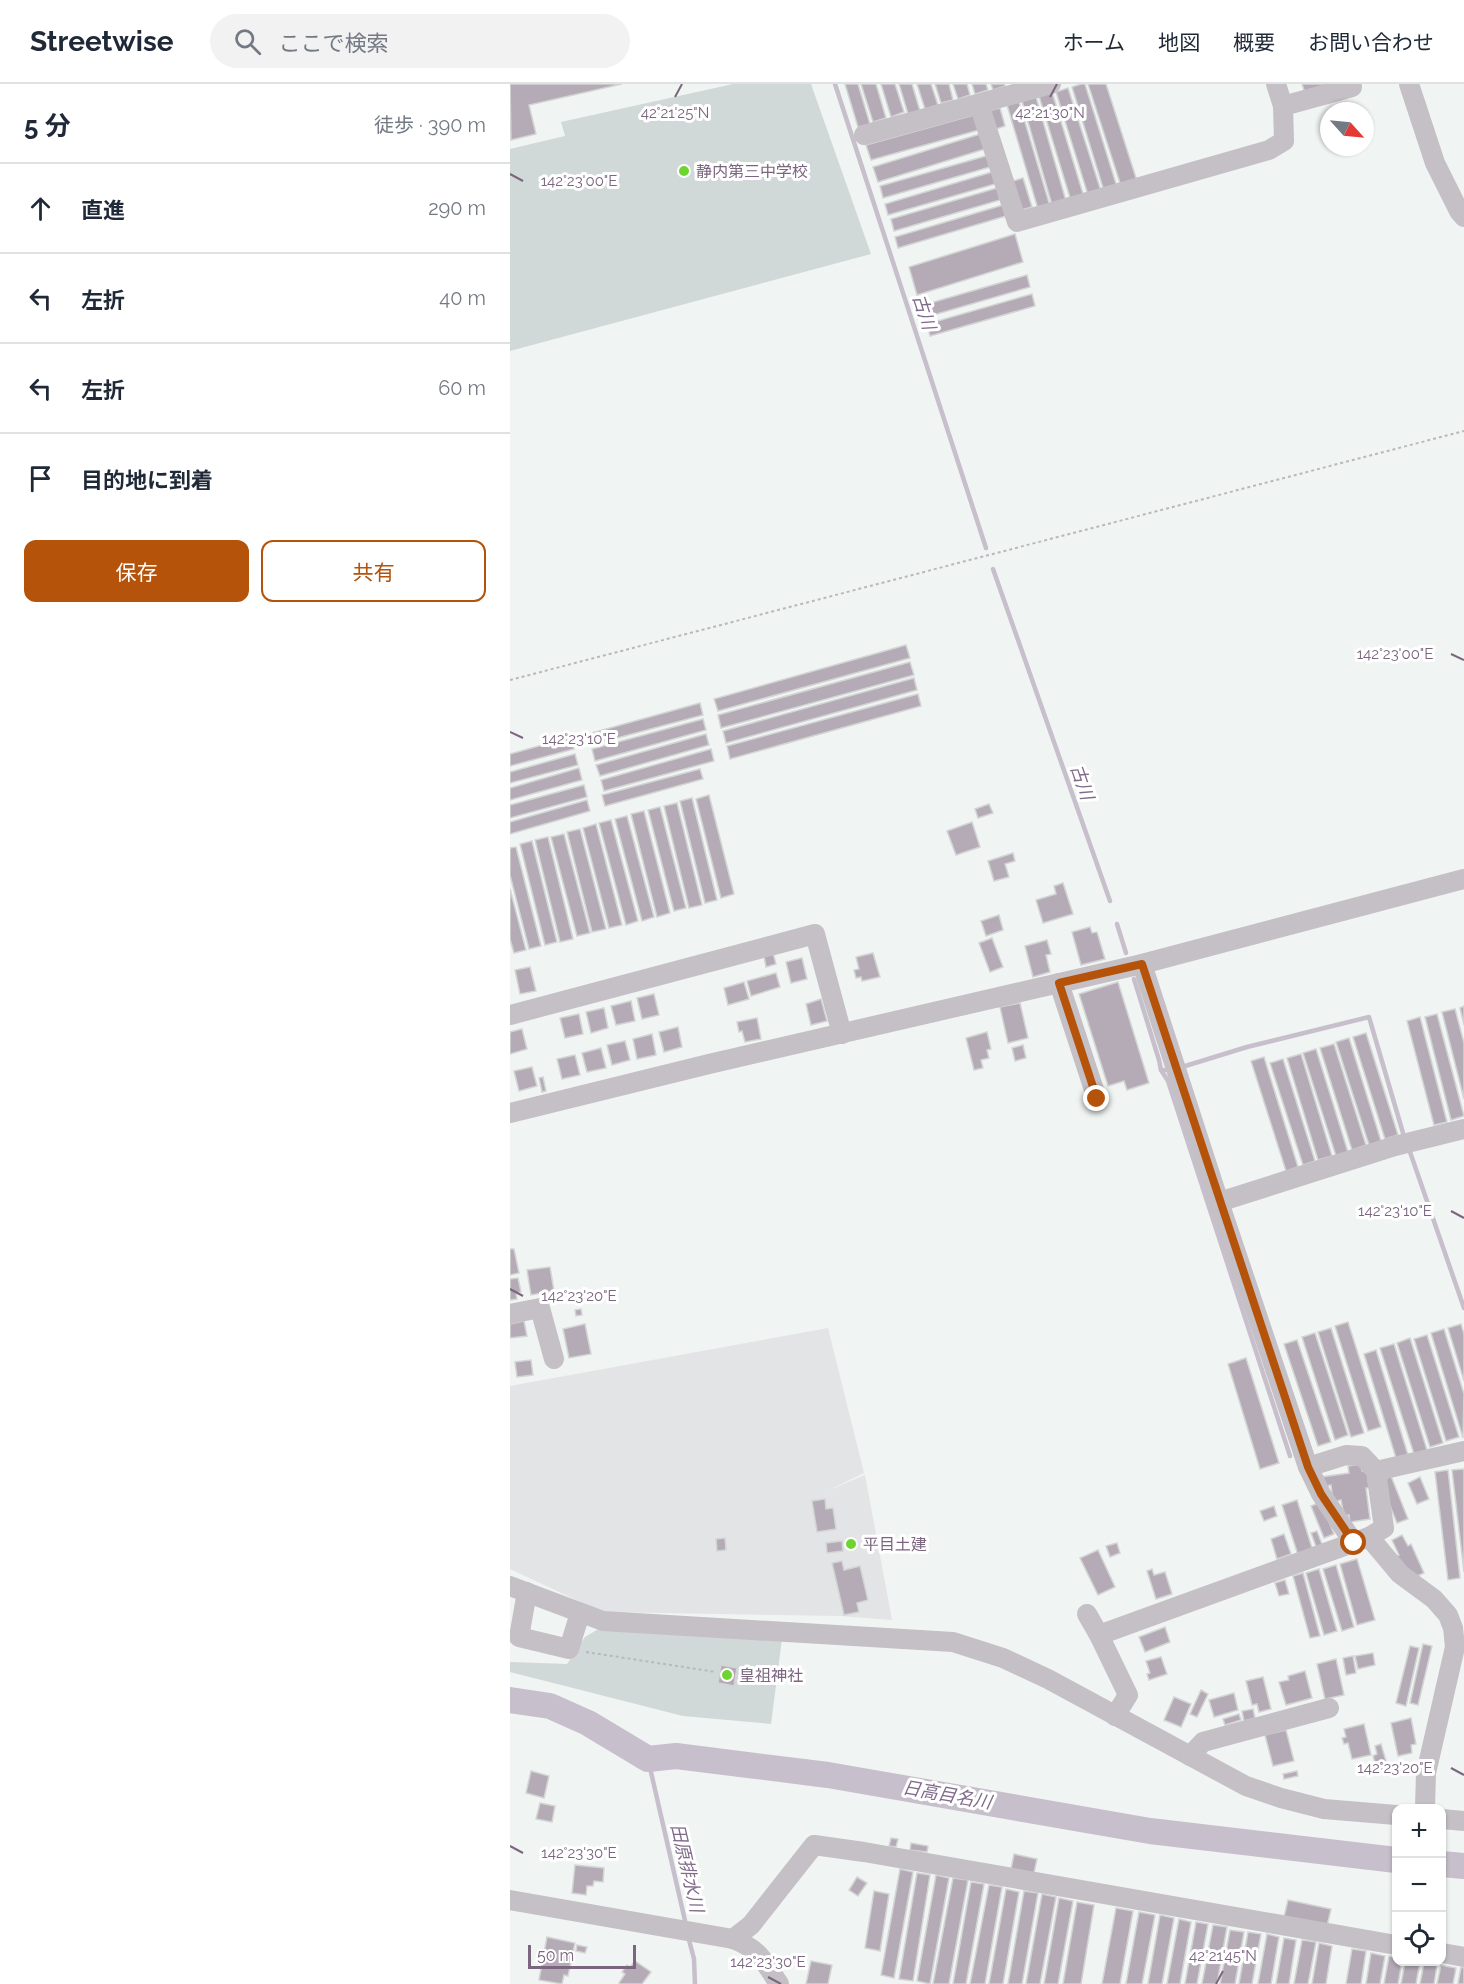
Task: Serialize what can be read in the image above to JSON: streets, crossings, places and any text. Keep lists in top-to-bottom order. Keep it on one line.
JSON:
{"water":["古川","日高目名川","田原排水川"],"places":["静内第三中学校","平目土建","皇祖神社"],"scale_bar":"50 m","north":"bottom right","page":{"header":"Streetwise","search":"ここで検索","nav":["ホーム","地図","概要","お問い合わせ"],"heading":["5 分","徒歩 · 390 m"],"list":[["直進","290 m"],["左折","40 m"],["左折","60 m"],"目的地に到着"],"buttons":["保存","共有"],"map_buttons":["+","−"],"scale":"50 m"},"coordinates":["42°21'25\"N","42°21'30\"N","142°23'00\"E","142°23'10\"E","142°23'20\"E","142°23'30\"E","42°21'45\"N"]}
